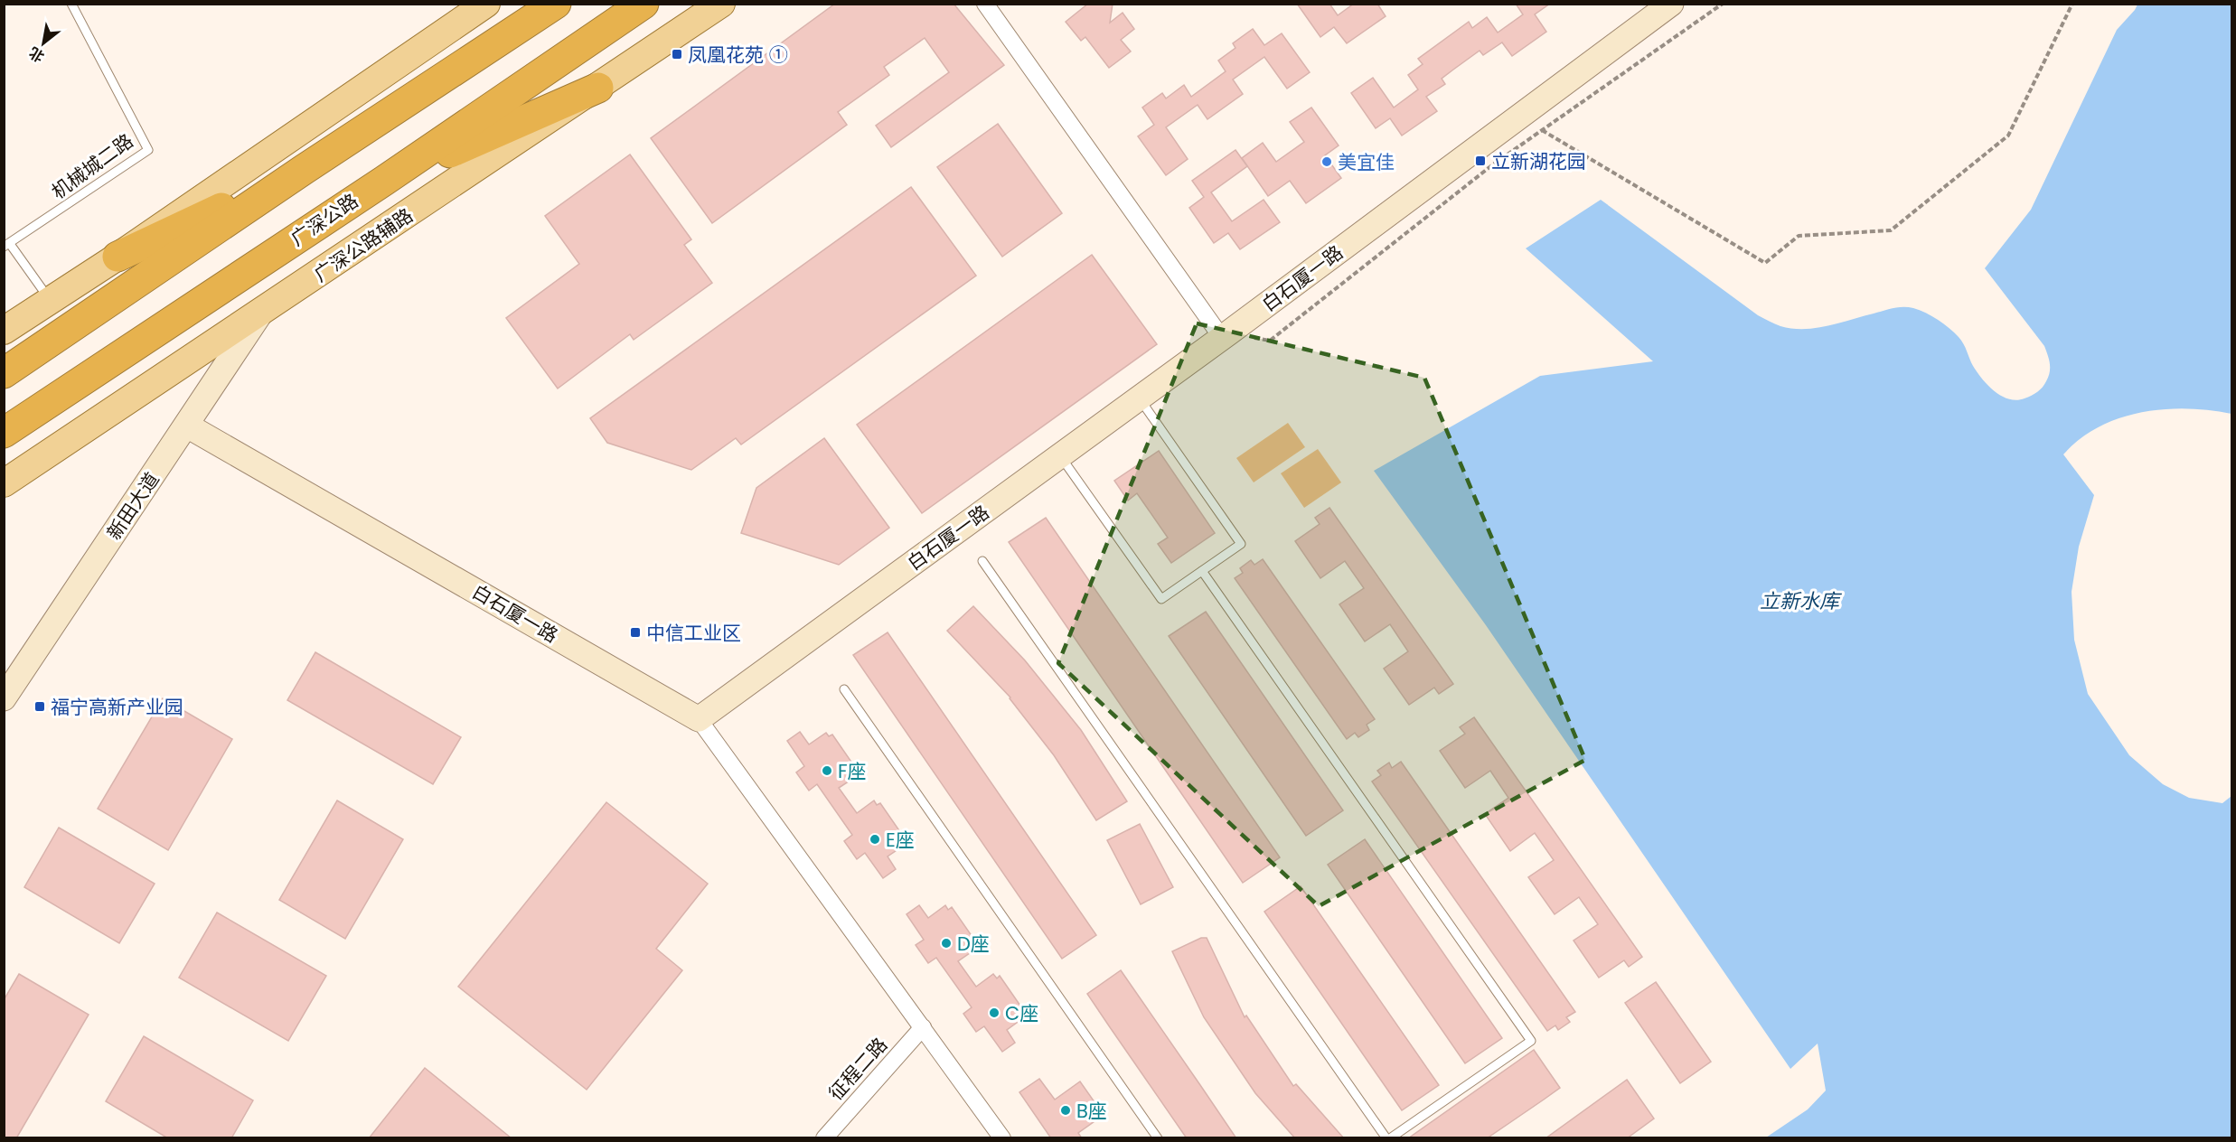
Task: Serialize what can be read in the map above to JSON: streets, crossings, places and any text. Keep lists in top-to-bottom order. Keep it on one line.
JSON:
{"streets":{"highway":["广深公路"],"main road":["广深公路辅路"],"street":["白石厦一路","新田大道","征程二路"],"lane":["机械城二路"]},"crossings":[["广深公路辅路","新田大道"],["白石厦一路","新田大道"]],"water":["立新水库"],"places":{"transit":["凤凰花苑 ①","立新湖花园","中信工业区","福宁高新产业园"],"other":["美宜佳","F座","E座","D座","C座","B座"]},"north":"bottom left"}
